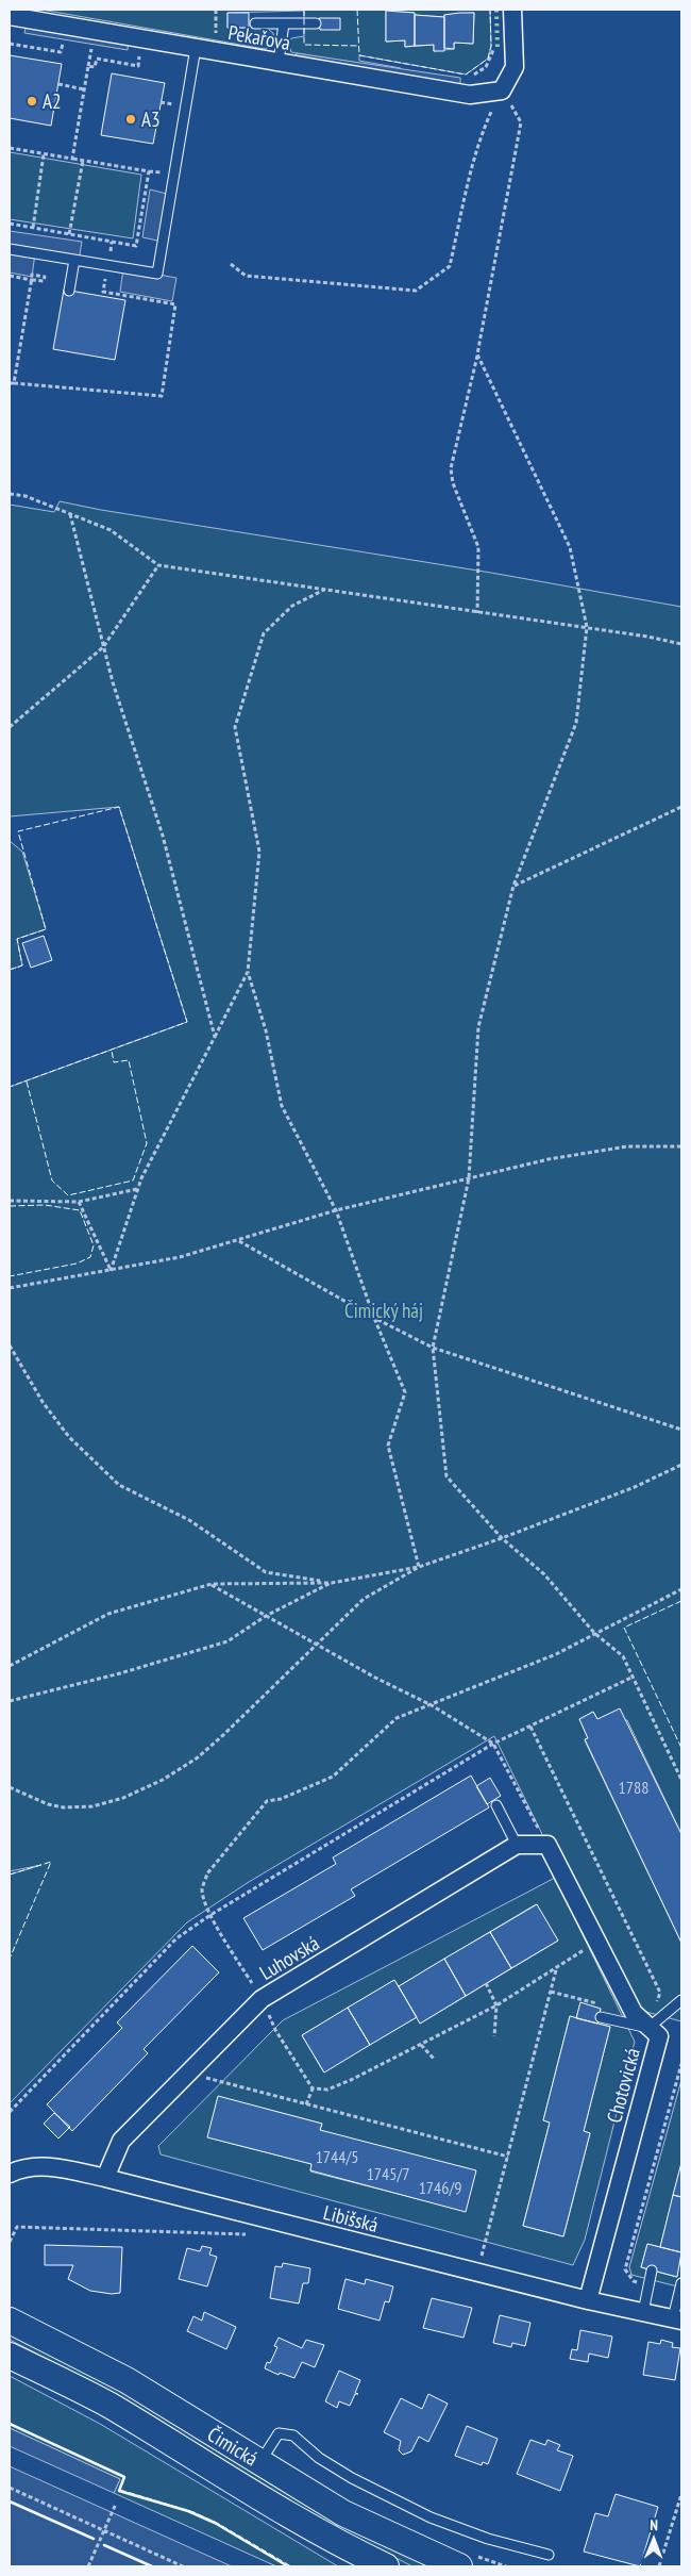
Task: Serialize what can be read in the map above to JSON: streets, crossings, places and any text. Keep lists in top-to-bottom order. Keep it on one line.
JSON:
{"streets":{"main road":["Čimická"],"street":["Pekařova","Luhovská","Chotovická","Libišská"]},"crossings":[["Luhovská","Chotovická"],["Luhovská","Libišská"],["Chotovická","Libišská"]],"parks":["Čimický háj"],"places":["A2","A3"],"house_numbers":["1788","1744/5","1745/7","1746/9"],"north":"top"}
